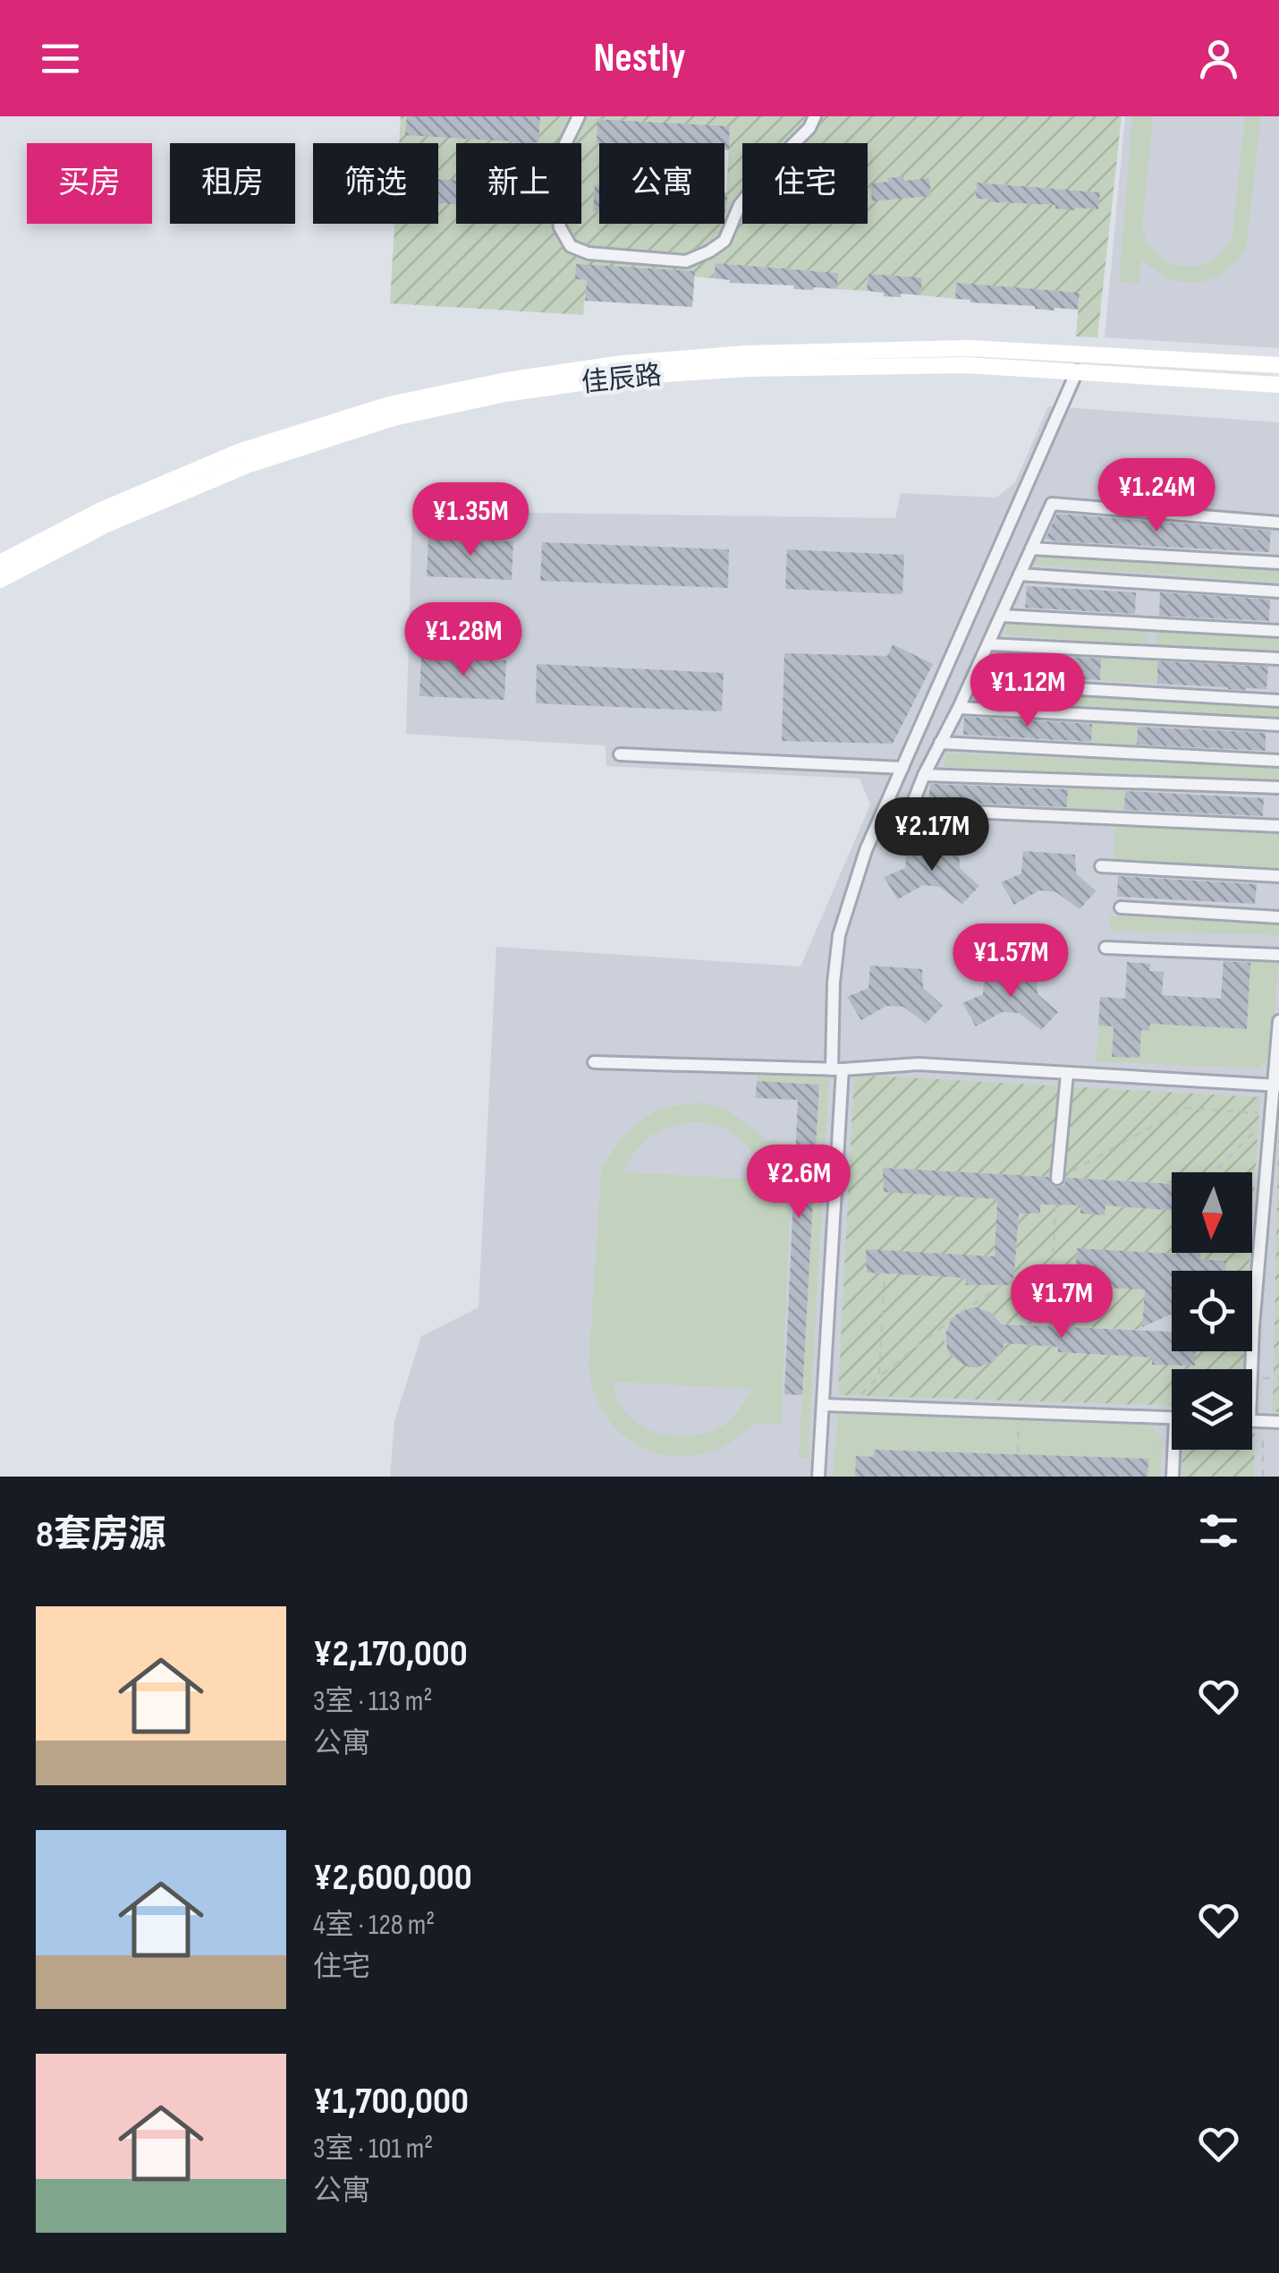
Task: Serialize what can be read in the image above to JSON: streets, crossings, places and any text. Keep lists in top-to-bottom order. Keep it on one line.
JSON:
{"streets":{"main road":["佳辰路"]},"north":"bottom","page":{"header":"Nestly","chip":["买房","租房","筛选","新上","公寓","住宅"],"price":["¥1.24M","¥1.35M","¥1.28M","¥1.12M","¥2.17M","¥1.57M","¥2.6M","¥1.7M"],"heading":"8套房源","list":[{"name":"¥2,170,000","note":"3室 · 113 m² · 公寓"},{"name":"¥2,600,000","note":"4室 · 128 m² · 住宅"},{"name":"¥1,700,000","note":"3室 · 101 m² · 公寓"}]}}
